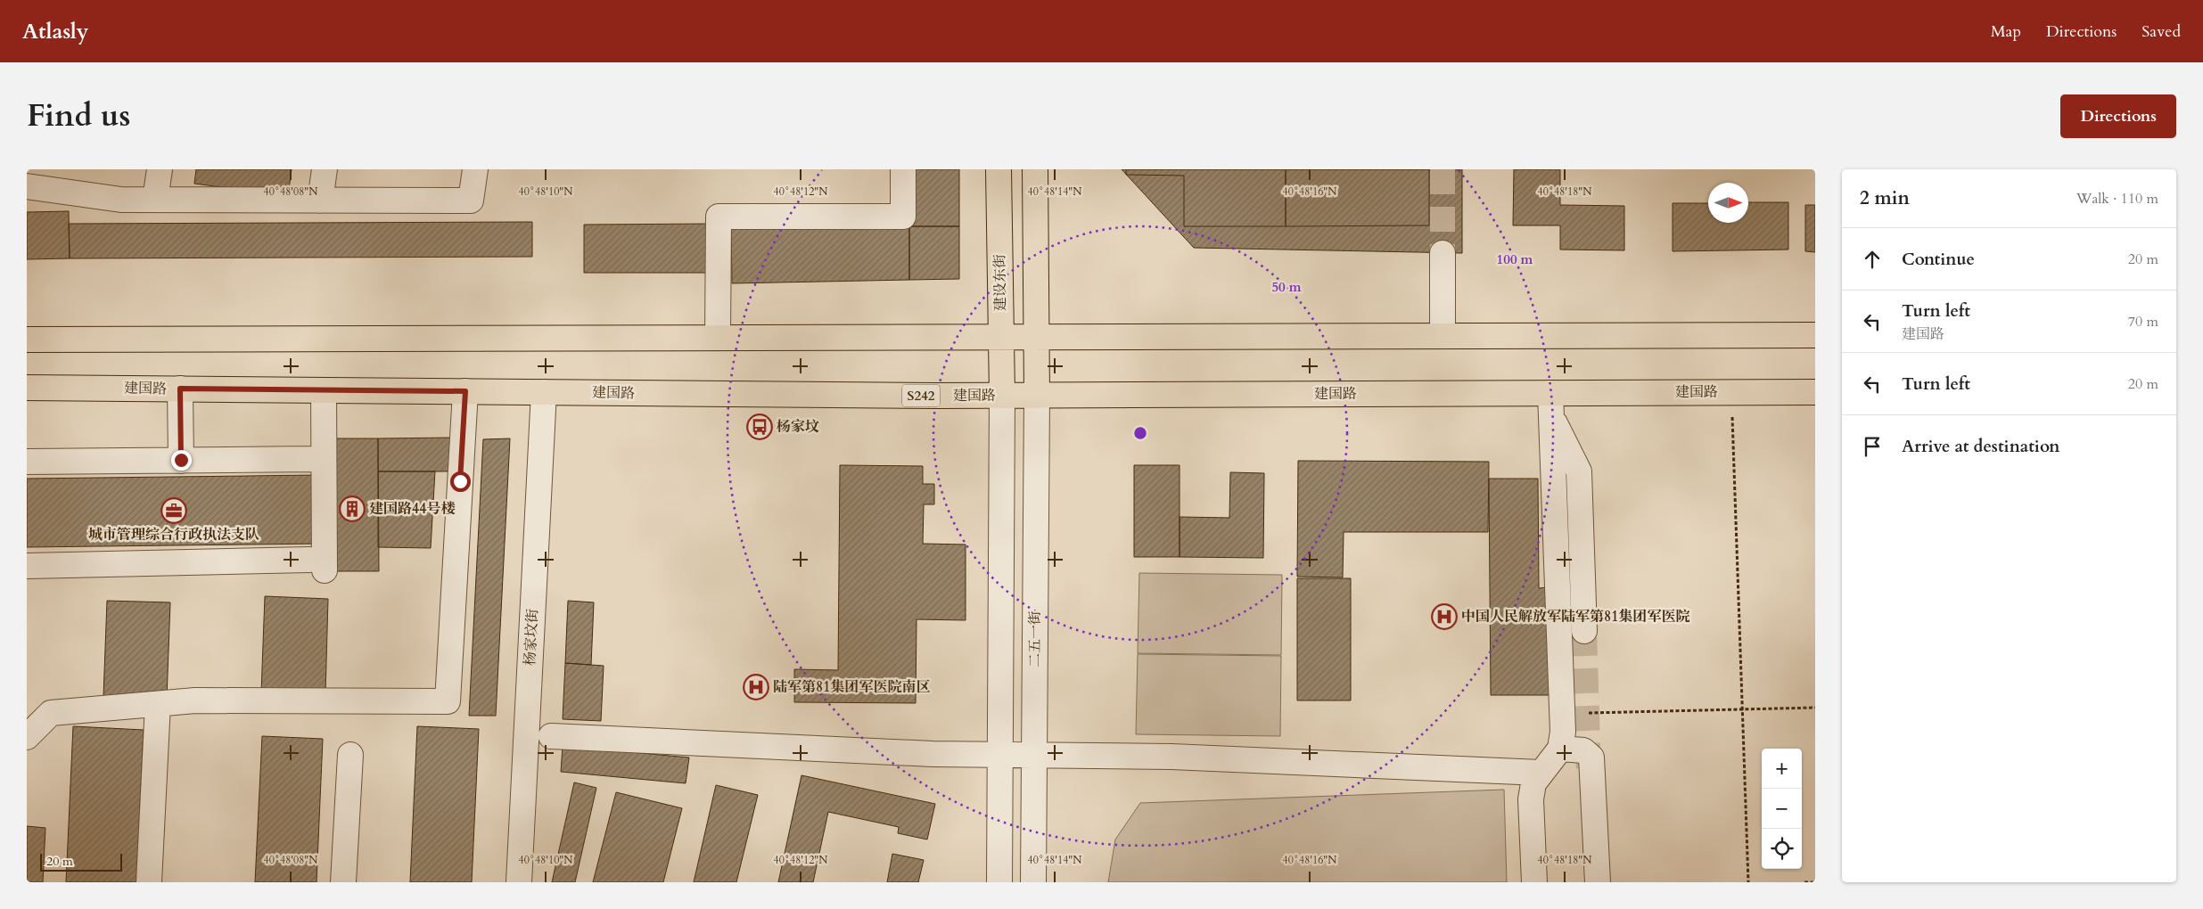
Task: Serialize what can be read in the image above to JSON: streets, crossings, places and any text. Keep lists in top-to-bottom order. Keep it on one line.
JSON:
{"streets":{"main road":["建设东街","建国路","S242"],"street":["杨家坟街","二五一街"]},"crossings":[["建设东街","建国路"],["建国路","杨家坟街"],["建国路","二五一街"]],"places":{"bus stop":["杨家坟"],"building":["建国路44号楼"],"office":["城市管理综合行政执法支队"],"hospital":["中国人民解放军陆军第81集团军医院","陆军第81集团军医院南区"]},"scale_bar":"20 m","north":"right","page":{"header":"Atlasly","nav":["Map","Directions","Saved"],"title":"Find us","buttons":"Directions","heading":["2 min","Walk · 110 m"],"list":[["Continue","20 m"],["Turn left","建国路","70 m"],["Turn left","20 m"],"Arrive at destination"],"map_buttons":["+","−"],"scale":"20 m"},"coordinates":["40°48'08\"N","40°48'10\"N","40°48'12\"N","40°48'14\"N","40°48'16\"N","40°48'18\"N"],"rings":["100 m","50 m"]}
